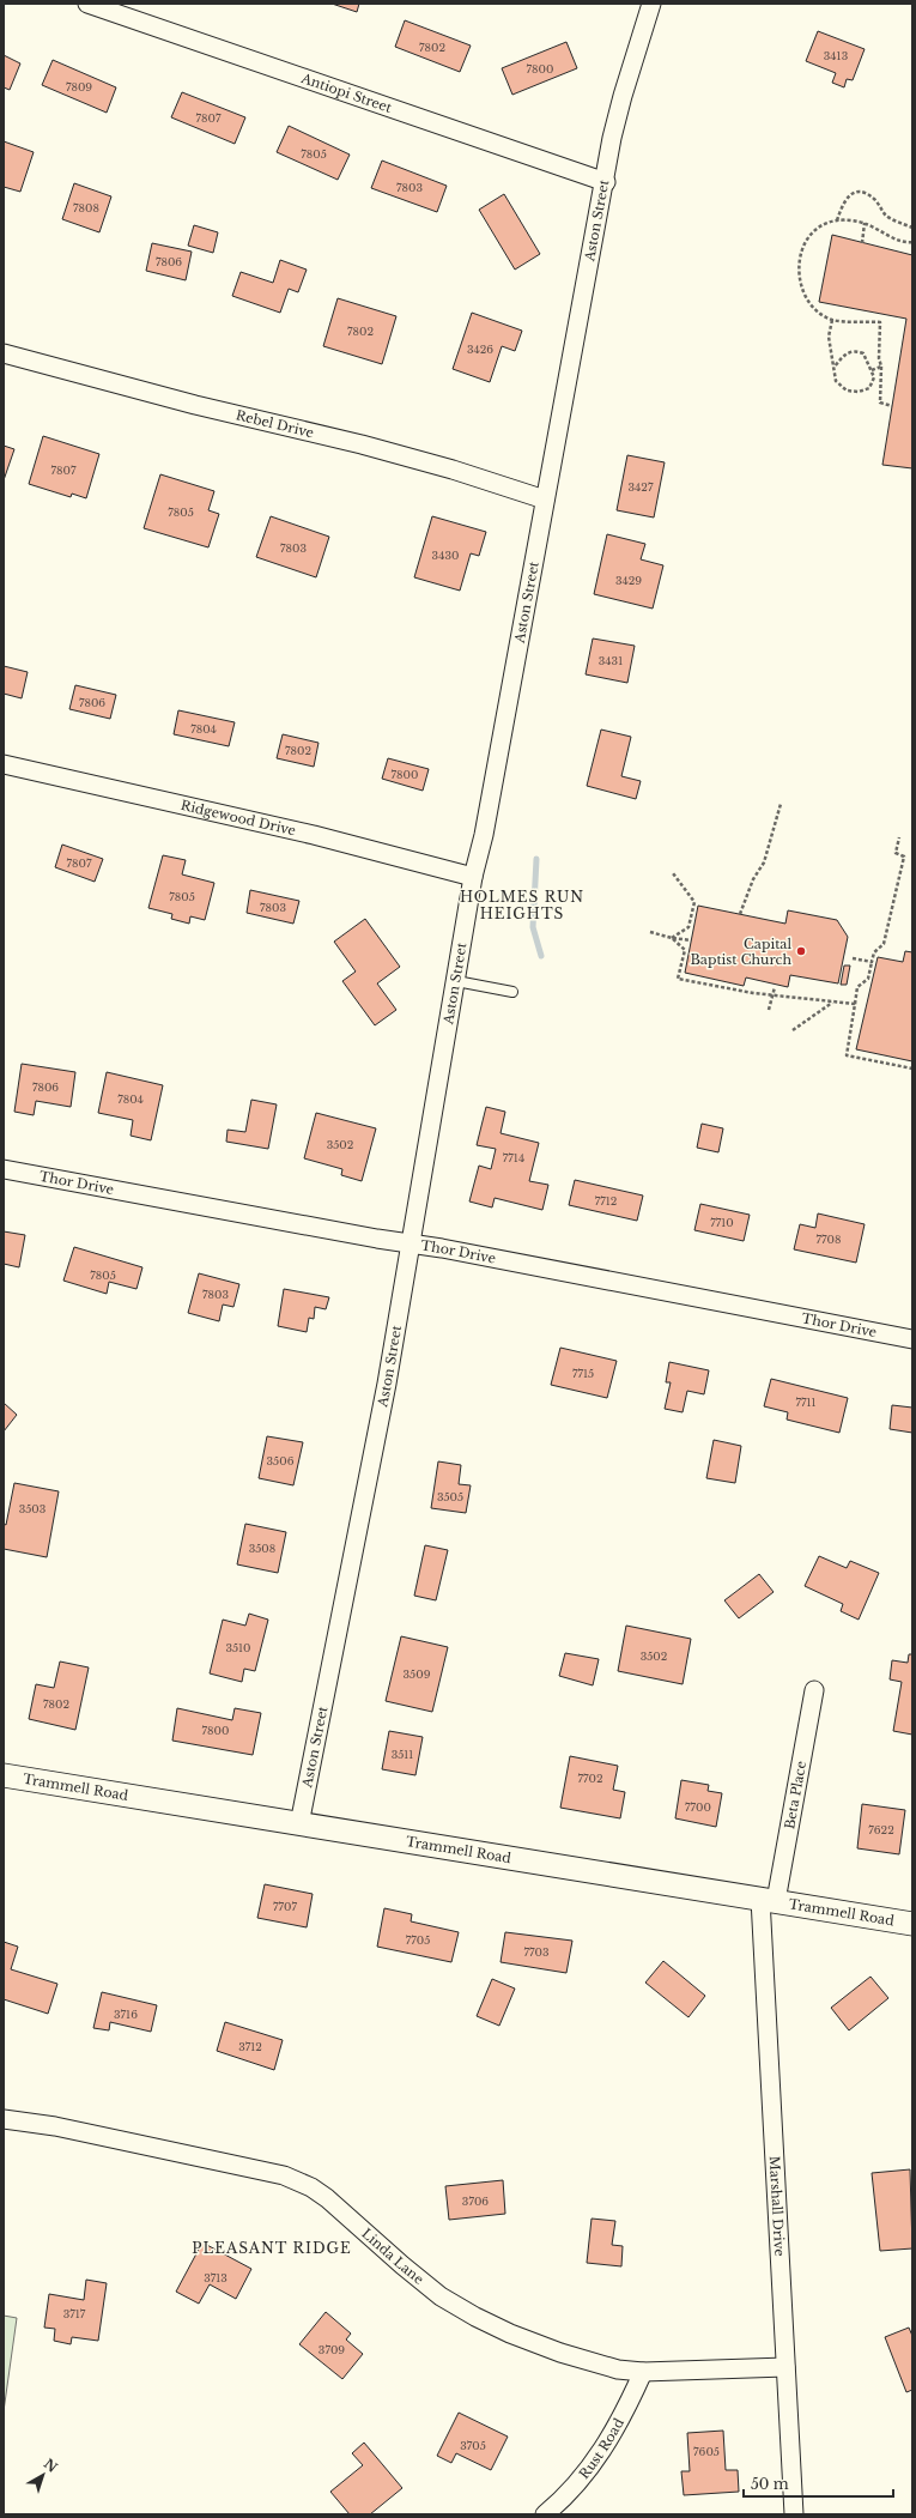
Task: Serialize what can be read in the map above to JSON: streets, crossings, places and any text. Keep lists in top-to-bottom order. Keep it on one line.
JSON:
{"streets":{"street":["Antiopi Street","Aston Street","Rebel Drive","Ridgewood Drive","Thor Drive","Trammell Road","Beta Place","Marshall Drive","Linda Lane","Rust Road"]},"crossings":[["Antiopi Street","Aston Street"],["Aston Street","Rebel Drive"],["Aston Street","Ridgewood Drive"],["Aston Street","Thor Drive"],["Aston Street","Trammell Road"],["Trammell Road","Beta Place"],["Trammell Road","Marshall Drive"],["Beta Place","Marshall Drive"],["Marshall Drive","Linda Lane"],["Linda Lane","Rust Road"]],"districts":["HOLMES RUN HEIGHTS","PLEASANT RIDGE"],"places":["Capital Baptist Church"],"house_numbers":["7802","3413","7800","7809","7807","7805","7803","7808","7806","7802","3426","7807","3427","7805","7803","3430","3429","3431","7806","7804","7802","7800","7807","7805","7803","7806","7804","3502","7714","7712","7710","7708","7805","7803","7715","7711","3506","3505","3503","3508","3510","3502","3509","7802","7800","3511","7702","7700","7622","7707","7705","7703","3716","3712","3706","3713","3717","3709","3705","7605"],"scale_bar":"50 m","north":"top right"}
